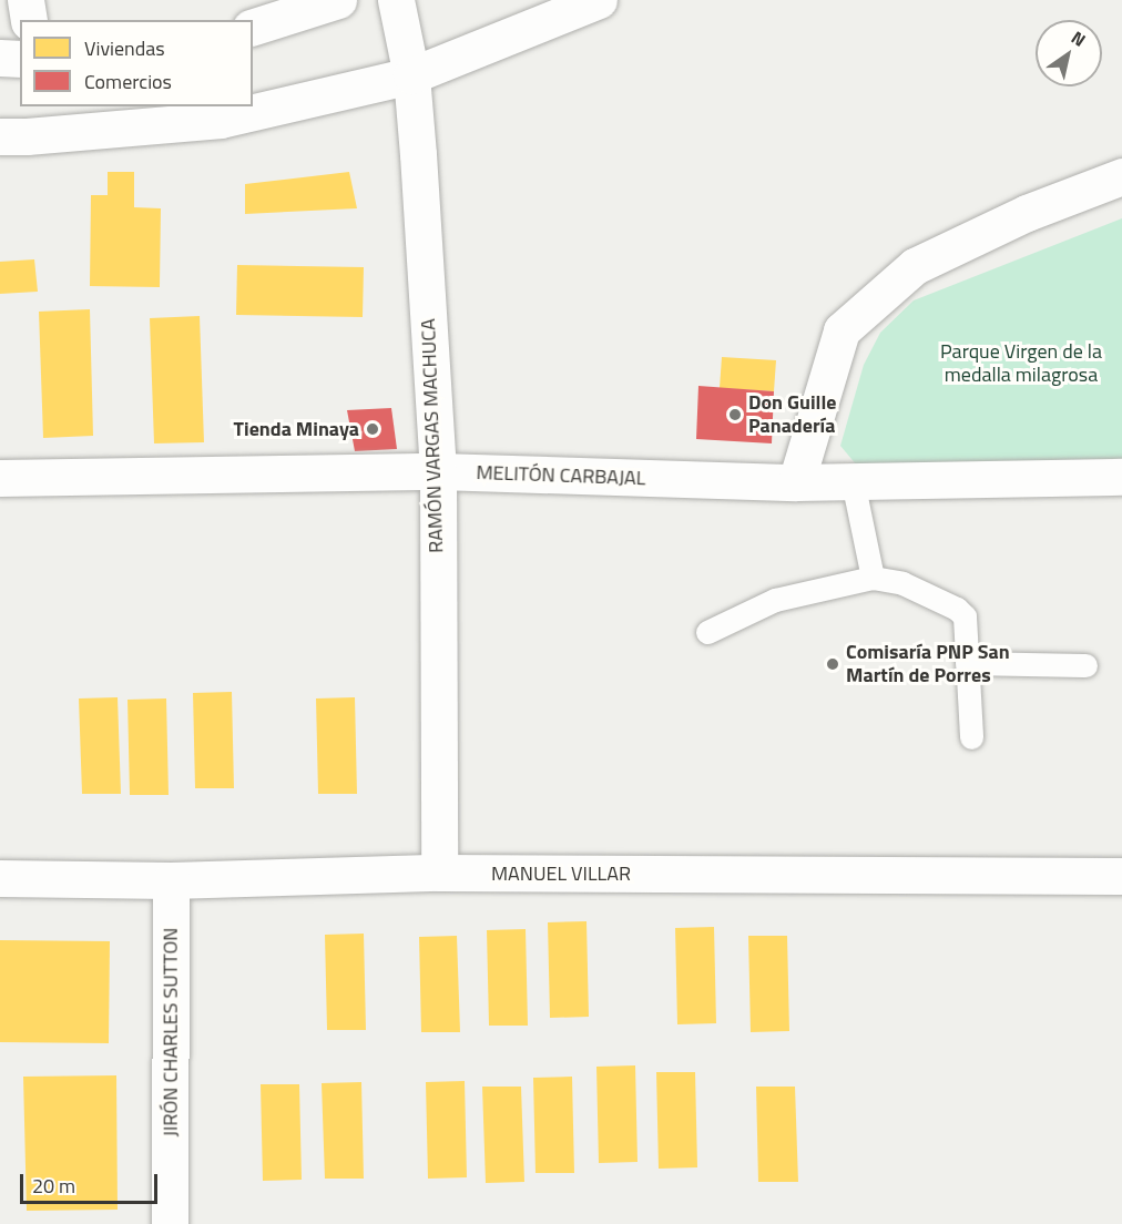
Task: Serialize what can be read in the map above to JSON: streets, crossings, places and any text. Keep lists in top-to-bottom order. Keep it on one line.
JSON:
{"streets":{"street":["RAMÓN VARGAS MACHUCA","MELITÓN CARBAJAL","MANUEL VILLAR","JIRÓN CHARLES SUTTON"]},"crossings":[["RAMÓN VARGAS MACHUCA","MELITÓN CARBAJAL"],["RAMÓN VARGAS MACHUCA","MANUEL VILLAR"],["MANUEL VILLAR","JIRÓN CHARLES SUTTON"]],"parks":["Parque Virgen de la medalla milagrosa"],"places":["Don Guille Panadería","Tienda Minaya","Comisaría PNP San Martín de Porres"],"legend":["Viviendas","Comercios"],"scale_bar":"20 m","north":"top right"}
